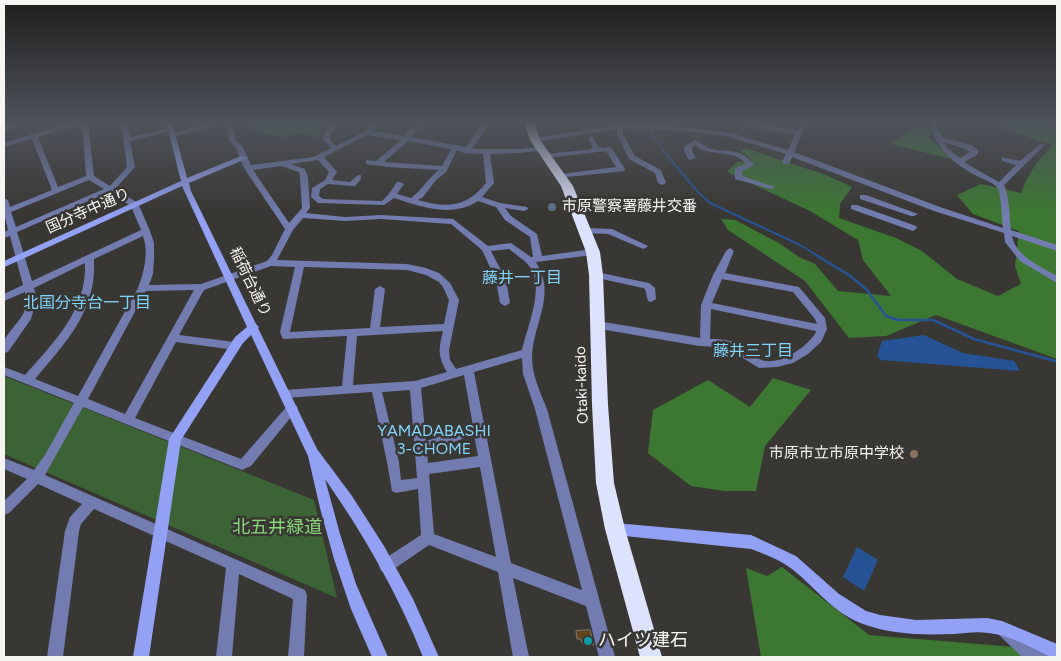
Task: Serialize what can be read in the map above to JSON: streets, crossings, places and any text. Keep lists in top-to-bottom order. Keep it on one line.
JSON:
{"streets":{"highway":["Otaki-kaido"],"street":["国分寺中通り","稲荷台通り"]},"crossings":[["国分寺中通り","稲荷台通り"]],"districts":["藤井一丁目","北国分寺台一丁目","藤井三丁目","YAMADABASHI 3-CHOME"],"parks":["北五井緑道"],"places":["市原警察署藤井交番","市原市立市原中学校","ハイツ建石"]}
